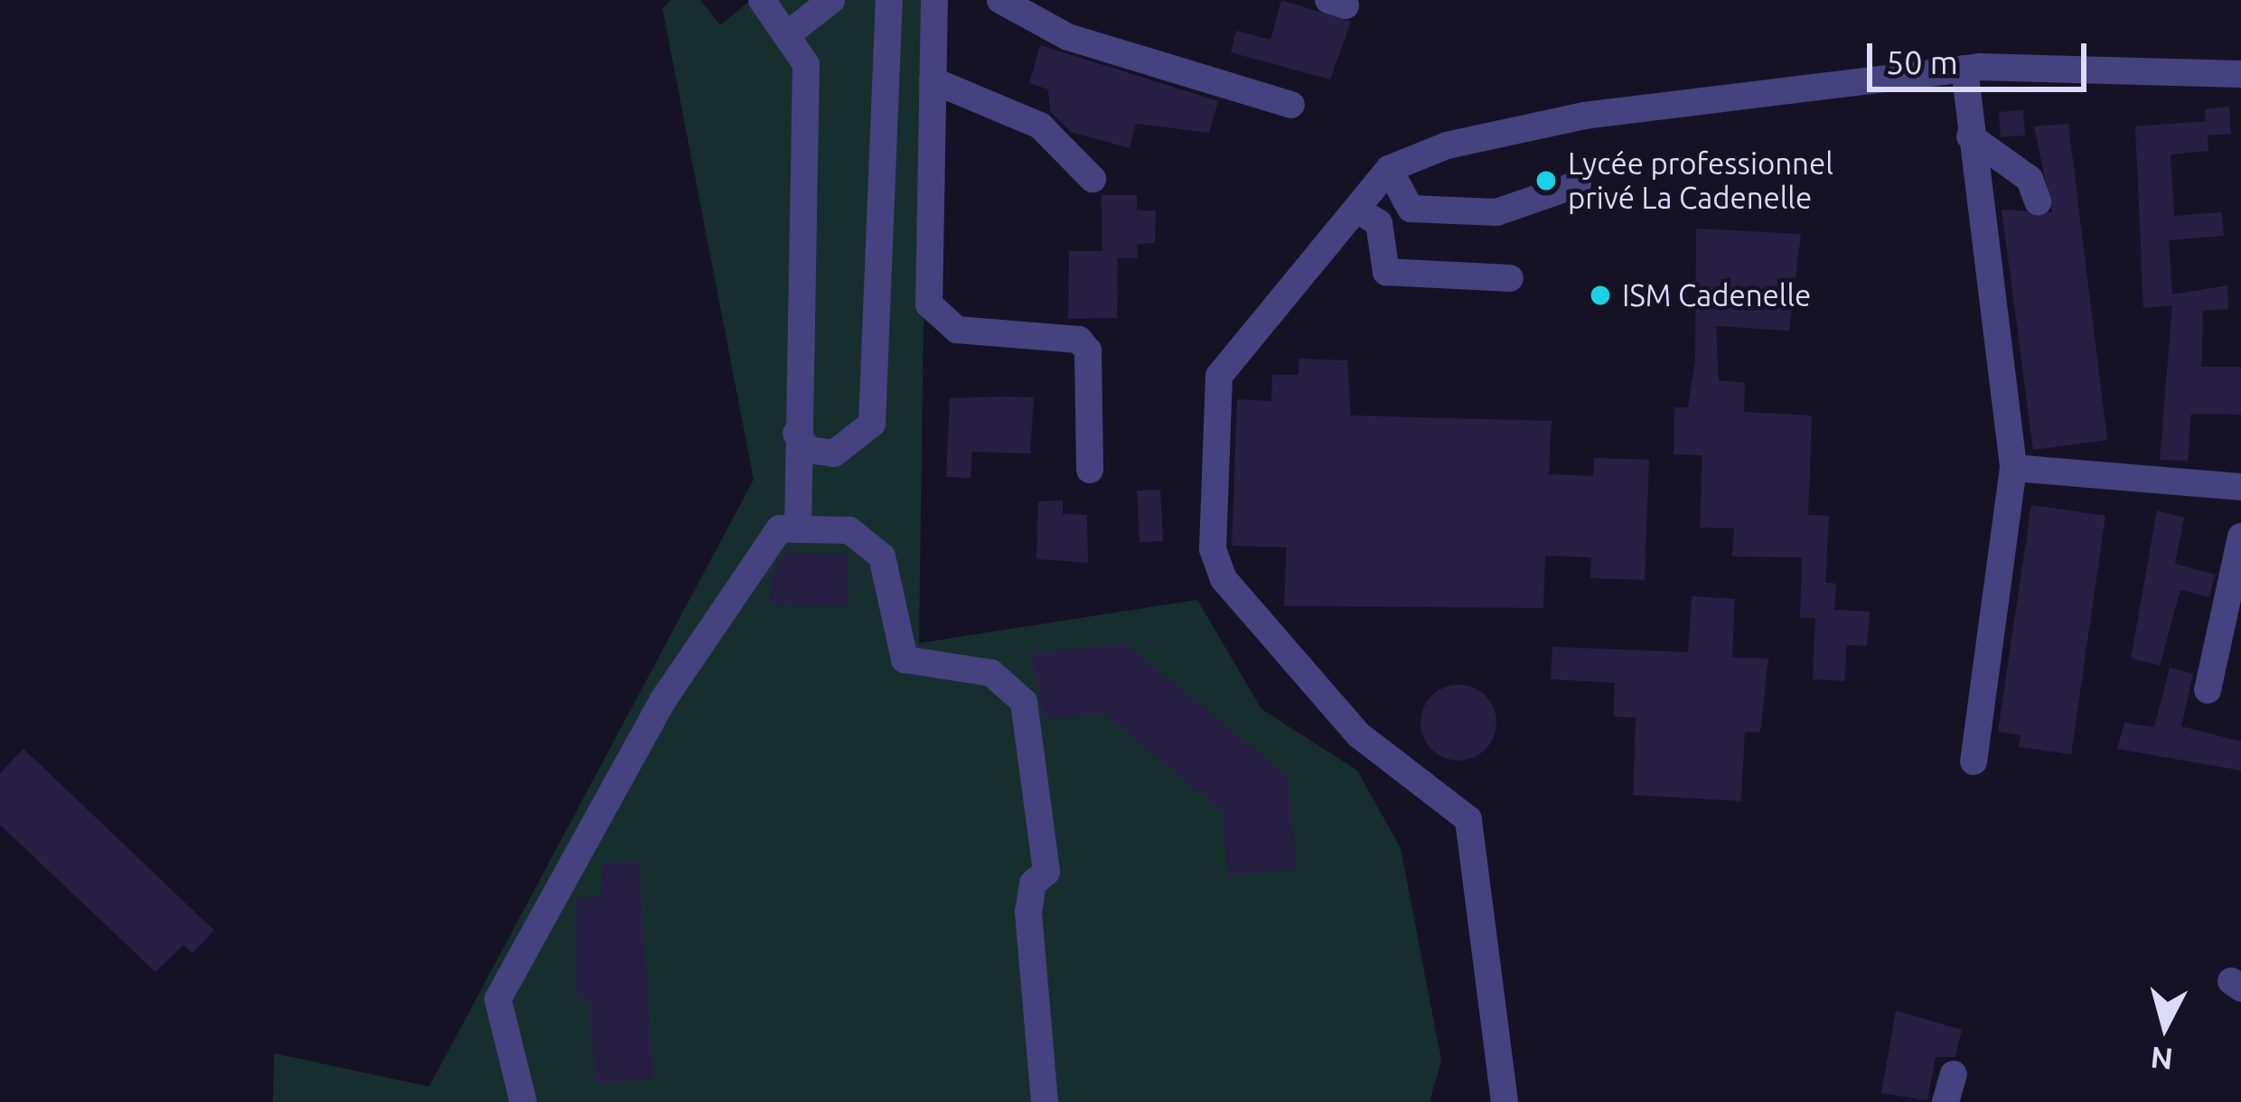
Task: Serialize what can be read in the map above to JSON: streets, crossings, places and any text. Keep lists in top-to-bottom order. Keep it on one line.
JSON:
{"places":["Lycée professionnel privé La Cadenelle","ISM Cadenelle"],"scale_bar":"50 m","north":"bottom"}
